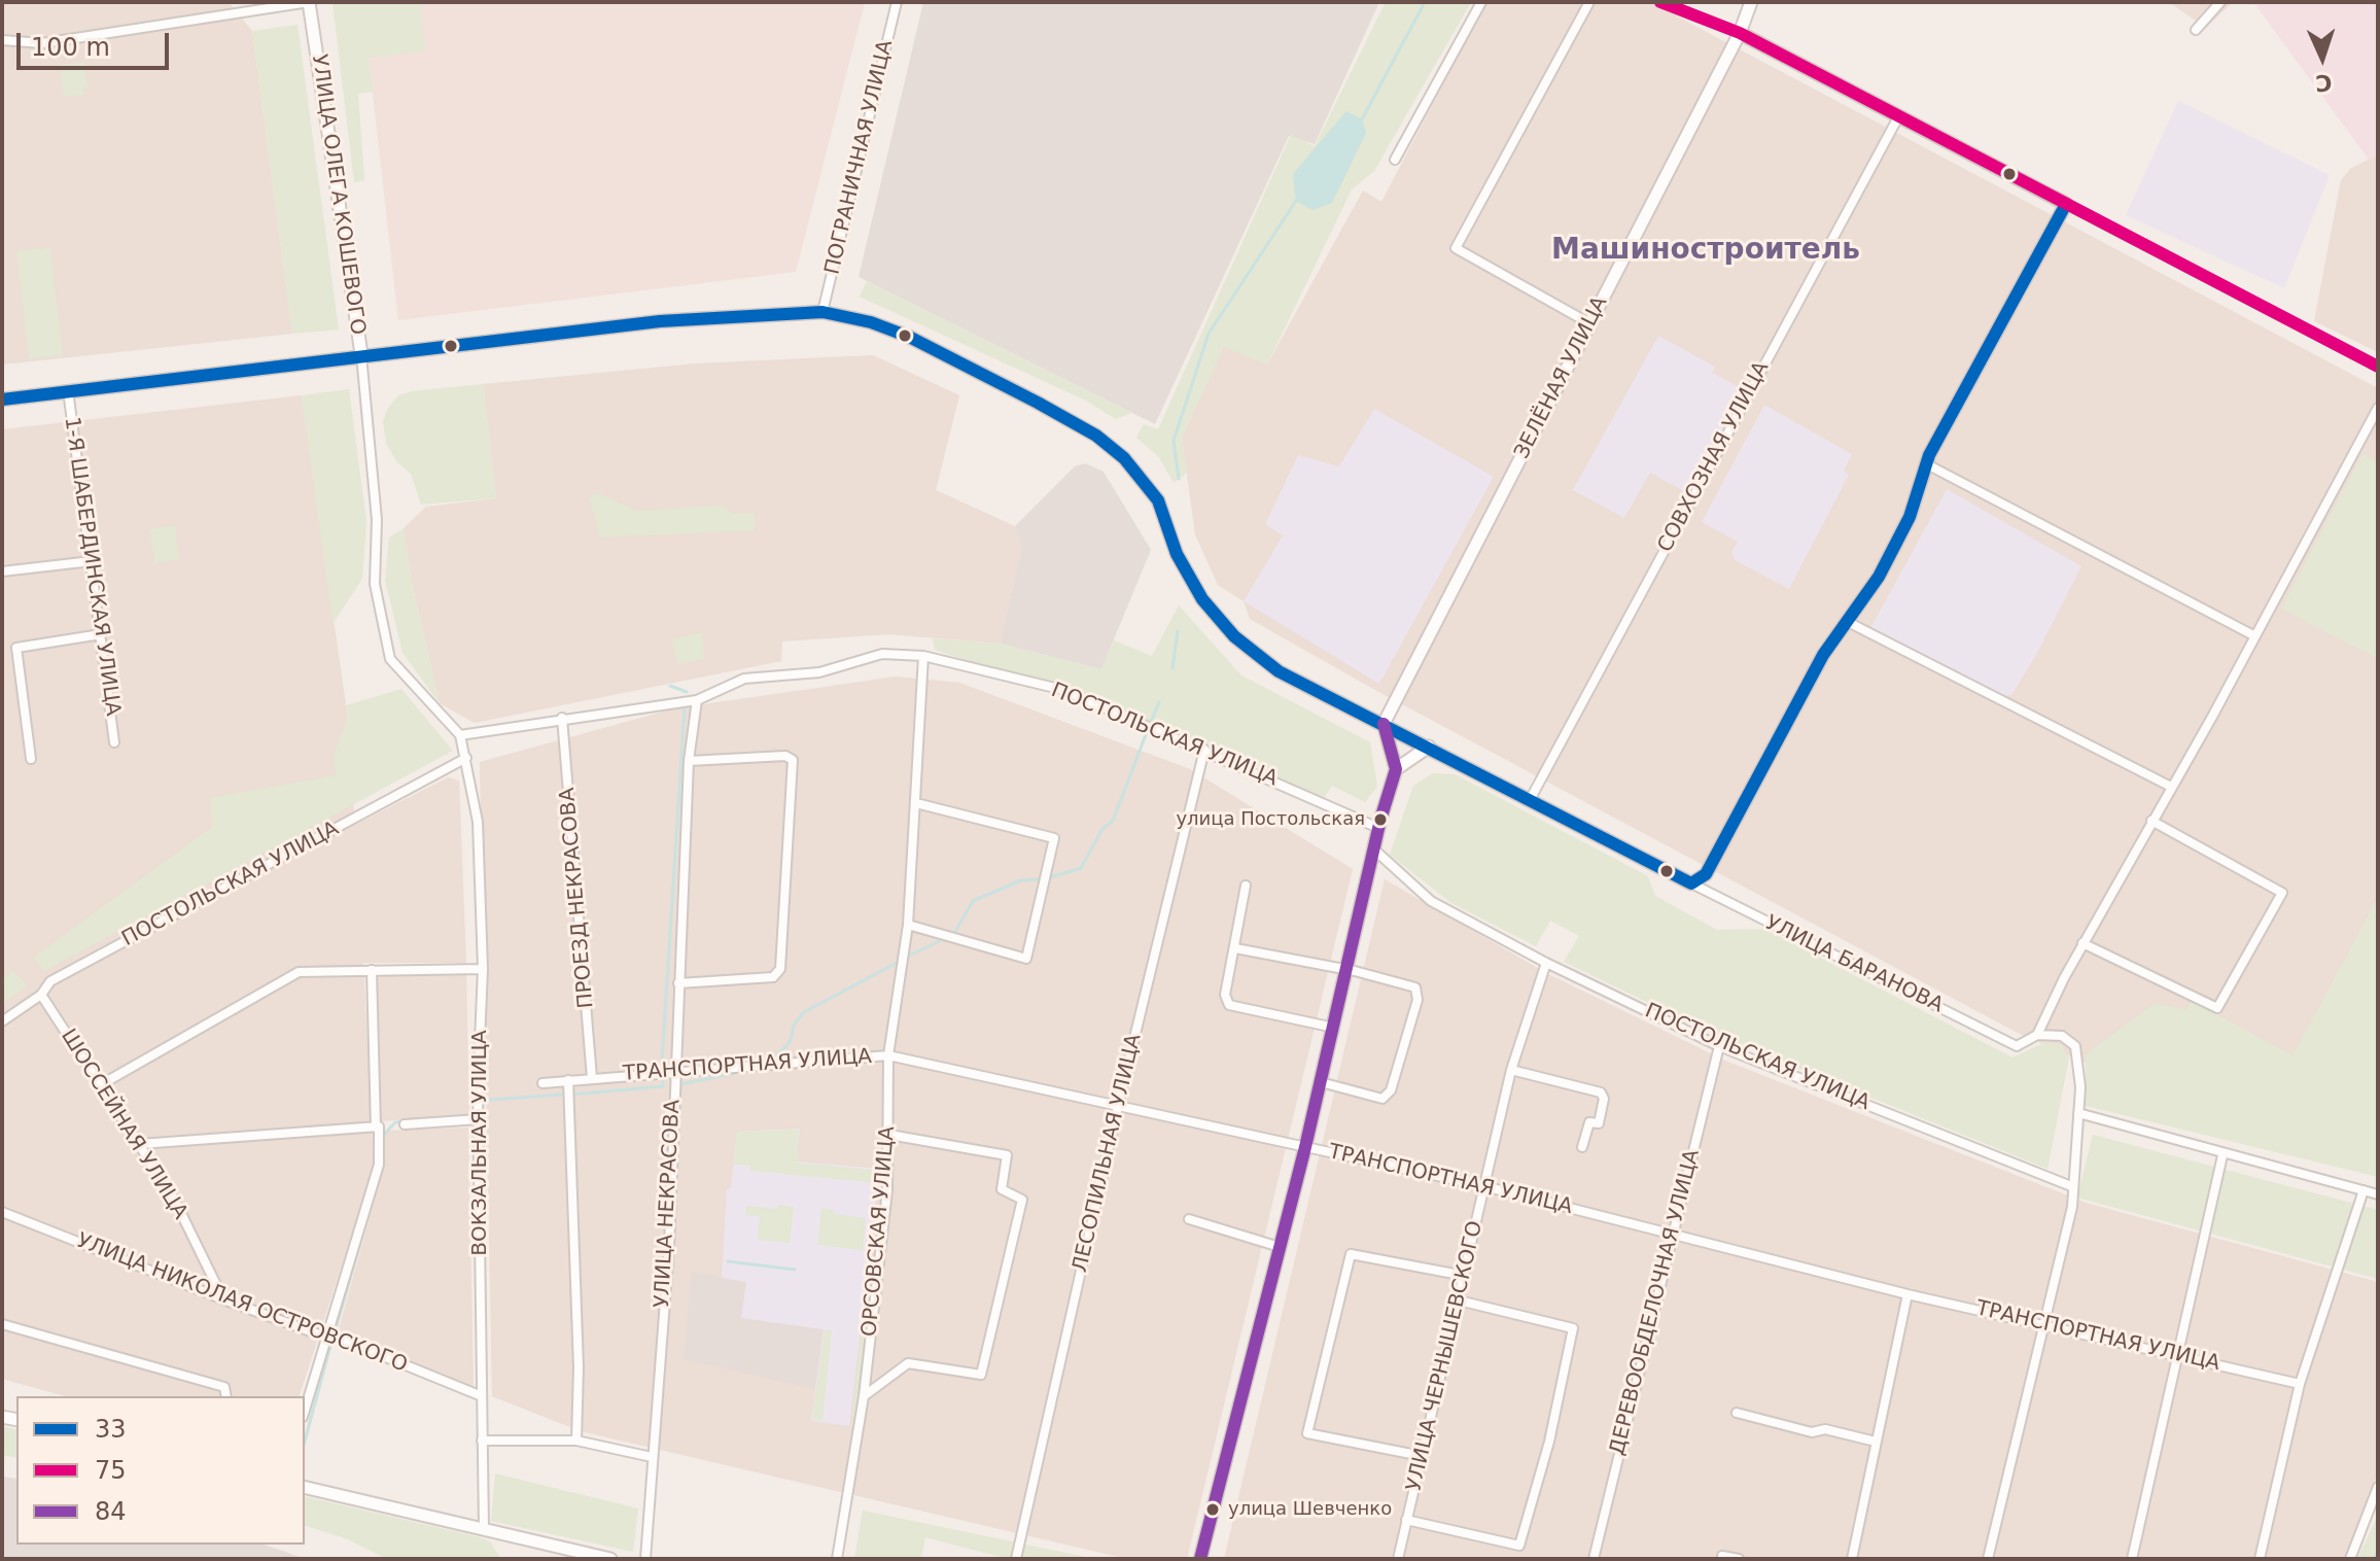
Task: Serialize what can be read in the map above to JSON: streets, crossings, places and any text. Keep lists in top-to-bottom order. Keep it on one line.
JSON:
{"streets":{"main road":["УЛИЦА ОЛЕГА КОШЕВОГО","ЗЕЛЁНАЯ УЛИЦА"],"street":["ПОГРАНИЧНАЯ УЛИЦА","СОВХОЗНАЯ УЛИЦА","1-Я ШАБЕРДИНСКАЯ УЛИЦА","ПОСТОЛЬСКАЯ УЛИЦА","ПРОЕЗД НЕКРАСОВА","УЛИЦА БАРАНОВА","ТРАНСПОРТНАЯ УЛИЦА","ШОССЕЙНАЯ УЛИЦА","ВОКЗАЛЬНАЯ УЛИЦА","ЛЕСОПИЛЬНАЯ УЛИЦА","УЛИЦА НЕКРАСОВА","ОРСОВСКАЯ УЛИЦА","ДЕРЕВООБДЕЛОЧНАЯ УЛИЦА","УЛИЦА НИКОЛАЯ ОСТРОВСКОГО","УЛИЦА ЧЕРНЫШЕВСКОГО"]},"crossings":[["УЛИЦА ОЛЕГА КОШЕВОГО","ПОСТОЛЬСКАЯ УЛИЦА"],["УЛИЦА ОЛЕГА КОШЕВОГО","ВОКЗАЛЬНАЯ УЛИЦА"],["ПОСТОЛЬСКАЯ УЛИЦА","ПРОЕЗД НЕКРАСОВА"],["ПОСТОЛЬСКАЯ УЛИЦА","ШОССЕЙНАЯ УЛИЦА"],["ПОСТОЛЬСКАЯ УЛИЦА","ВОКЗАЛЬНАЯ УЛИЦА"],["ПОСТОЛЬСКАЯ УЛИЦА","ЛЕСОПИЛЬНАЯ УЛИЦА"],["ПОСТОЛЬСКАЯ УЛИЦА","УЛИЦА НЕКРАСОВА"],["ПОСТОЛЬСКАЯ УЛИЦА","ОРСОВСКАЯ УЛИЦА"],["ПОСТОЛЬСКАЯ УЛИЦА","ДЕРЕВООБДЕЛОЧНАЯ УЛИЦА"],["ПОСТОЛЬСКАЯ УЛИЦА","УЛИЦА ЧЕРНЫШЕВСКОГО"],["ПРОЕЗД НЕКРАСОВА","ТРАНСПОРТНАЯ УЛИЦА"],["ТРАНСПОРТНАЯ УЛИЦА","ЛЕСОПИЛЬНАЯ УЛИЦА"],["ТРАНСПОРТНАЯ УЛИЦА","УЛИЦА НЕКРАСОВА"],["ТРАНСПОРТНАЯ УЛИЦА","ОРСОВСКАЯ УЛИЦА"],["ТРАНСПОРТНАЯ УЛИЦА","ДЕРЕВООБДЕЛОЧНАЯ УЛИЦА"],["ТРАНСПОРТНАЯ УЛИЦА","УЛИЦА ЧЕРНЫШЕВСКОГО"],["ШОССЕЙНАЯ УЛИЦА","УЛИЦА НИКОЛАЯ ОСТРОВСКОГО"],["ВОКЗАЛЬНАЯ УЛИЦА","УЛИЦА НИКОЛАЯ ОСТРОВСКОГО"]],"districts":["Машиностроитель"],"places":["улица Постольская","улица Шевченко"],"lines":["transit line 75","transit line 33","transit line 84"],"legend":["33","75","84"],"scale_bar":"100 m","north":"bottom"}
